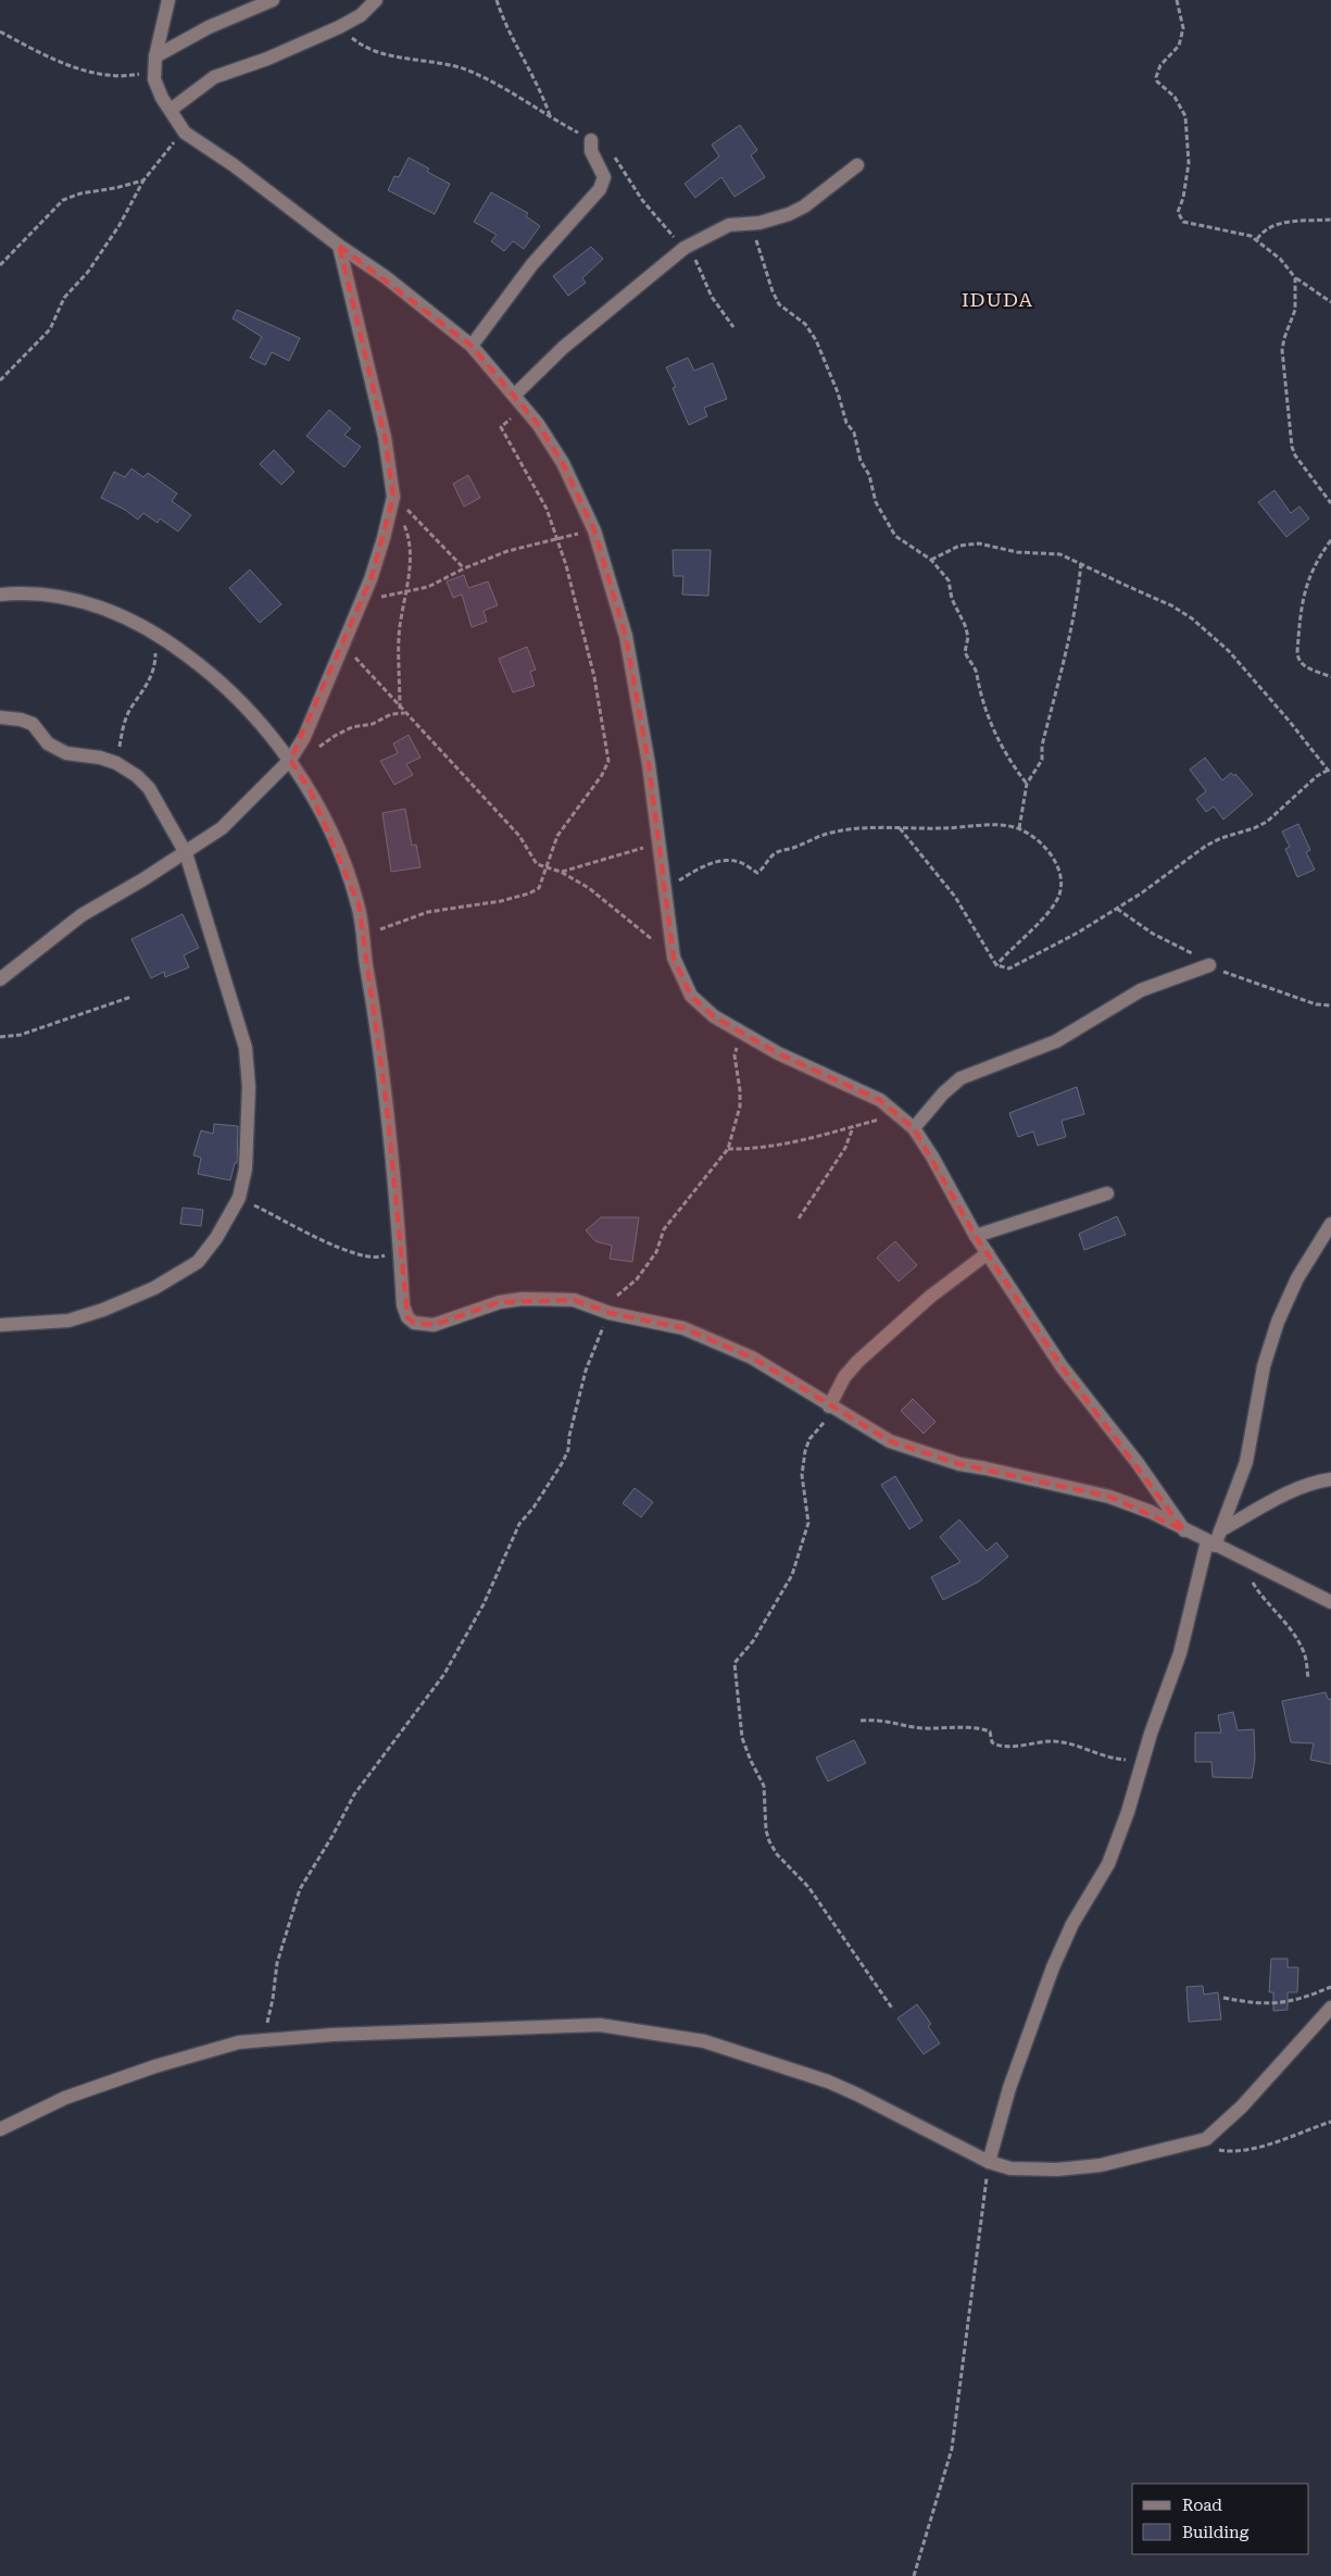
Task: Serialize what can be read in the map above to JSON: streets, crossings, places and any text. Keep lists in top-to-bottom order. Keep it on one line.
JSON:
{"districts":["IDUDA"],"legend":["Road","Building"]}
